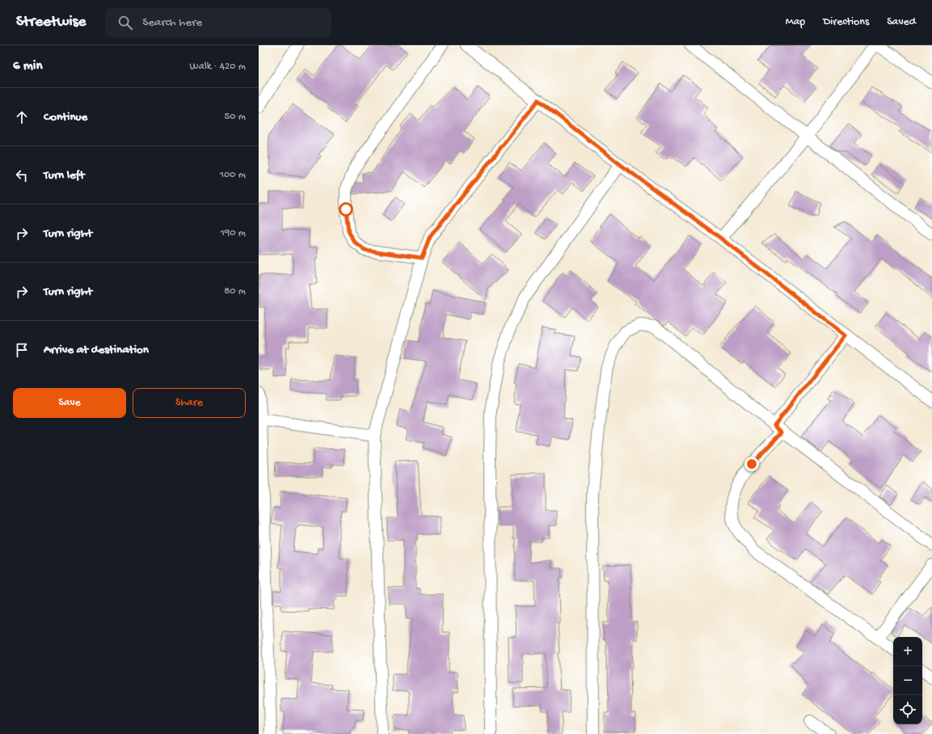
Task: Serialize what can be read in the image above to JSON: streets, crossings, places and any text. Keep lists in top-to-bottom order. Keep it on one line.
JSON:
{"page":{"header":"Streetwise","search":"Search here","nav":["Map","Directions","Saved"],"heading":["6 min","Walk · 420 m"],"list":[["Continue","50 m"],["Turn left","100 m"],["Turn right","190 m"],["Turn right","80 m"],"Arrive at destination"],"buttons":["Save","Share"],"map_buttons":["+","−"]}}
